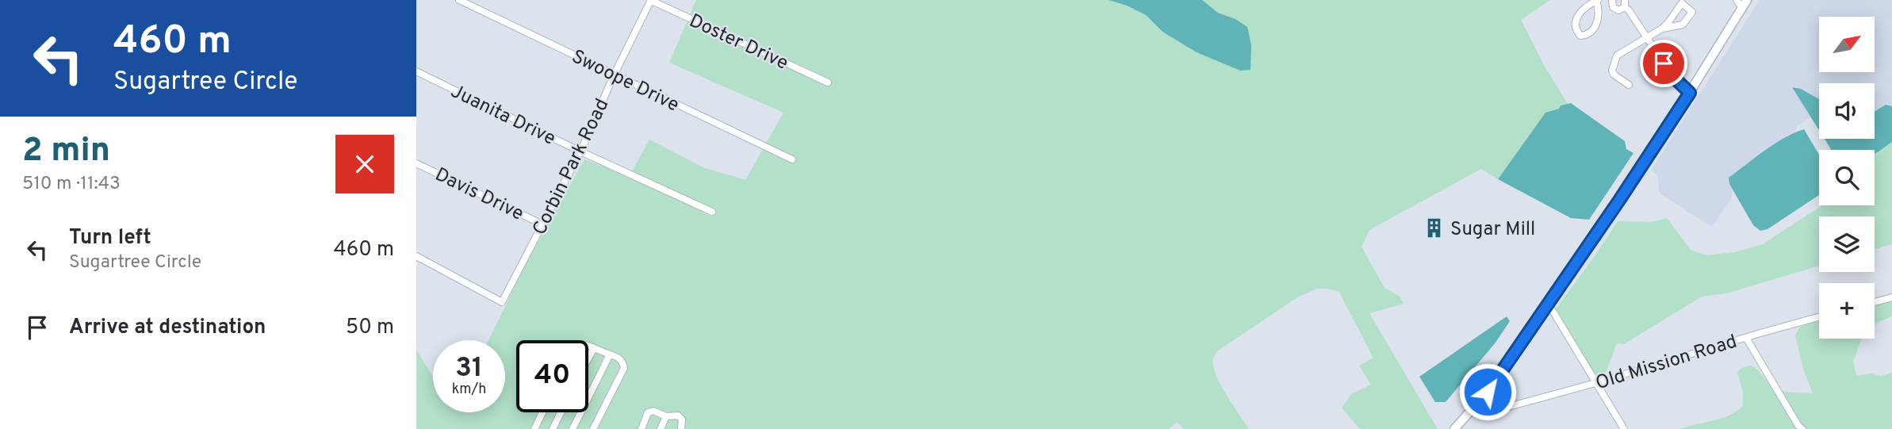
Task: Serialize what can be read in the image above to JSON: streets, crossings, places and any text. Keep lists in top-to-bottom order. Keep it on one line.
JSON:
{"streets":{"street":["Doster Drive","Swoope Drive","Juanita Drive","Corbin Park Road","Davis Drive","Old Mission Road"]},"crossings":[["Doster Drive","Corbin Park Road"],["Swoope Drive","Corbin Park Road"],["Juanita Drive","Corbin Park Road"],["Corbin Park Road","Davis Drive"]],"places":{"building":["Sugar Mill"]},"north":"top right","page":{"turn":["460 m","Sugartree Circle"],"map_buttons":"+","heading":["2 min","510 m · 11:43"],"list":[{"name":"Turn left","note":"Sugartree Circle","value":"460 m"},{"name":"Arrive at destination","value":"50 m"}],"speed":"31 km/h","limit":"40"}}
